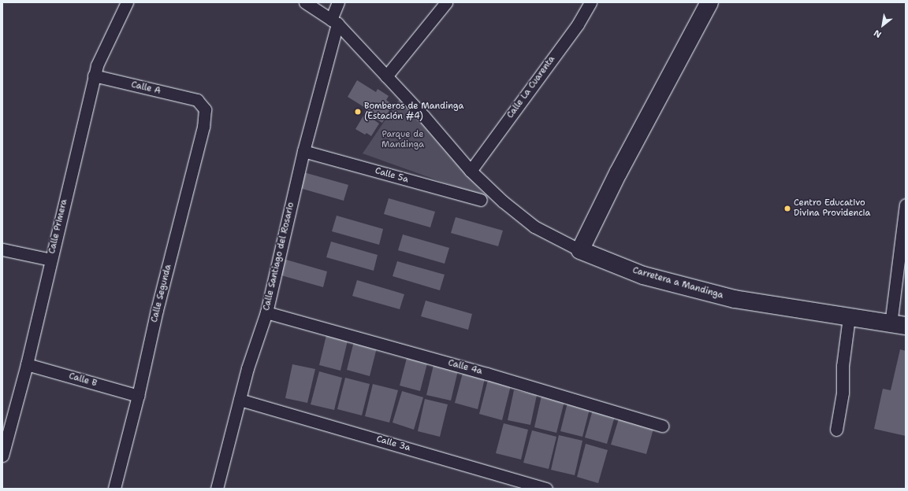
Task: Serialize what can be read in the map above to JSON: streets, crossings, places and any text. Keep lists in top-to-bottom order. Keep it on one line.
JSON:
{"streets":{"street":["Calle La Cuarenta","Calle A","Calle 5a","Calle Primera","Calle Santiago del Rosario","Carretera a Mandinga","Calle Segunda","Calle 4a","Calle B","Calle 3a"]},"crossings":[["Calle A","Calle Primera"],["Calle A","Calle Segunda"],["Calle 5a","Calle Santiago del Rosario"],["Calle Primera","Calle B"],["Calle Santiago del Rosario","Calle 4a"],["Calle Santiago del Rosario","Calle 3a"],["Calle Segunda","Calle B"]],"parks":["Parque de Mandinga"],"places":["Bomberos de Mandinga (Estación #4)","Centro Educativo Divina Providencia"],"north":"bottom left"}
